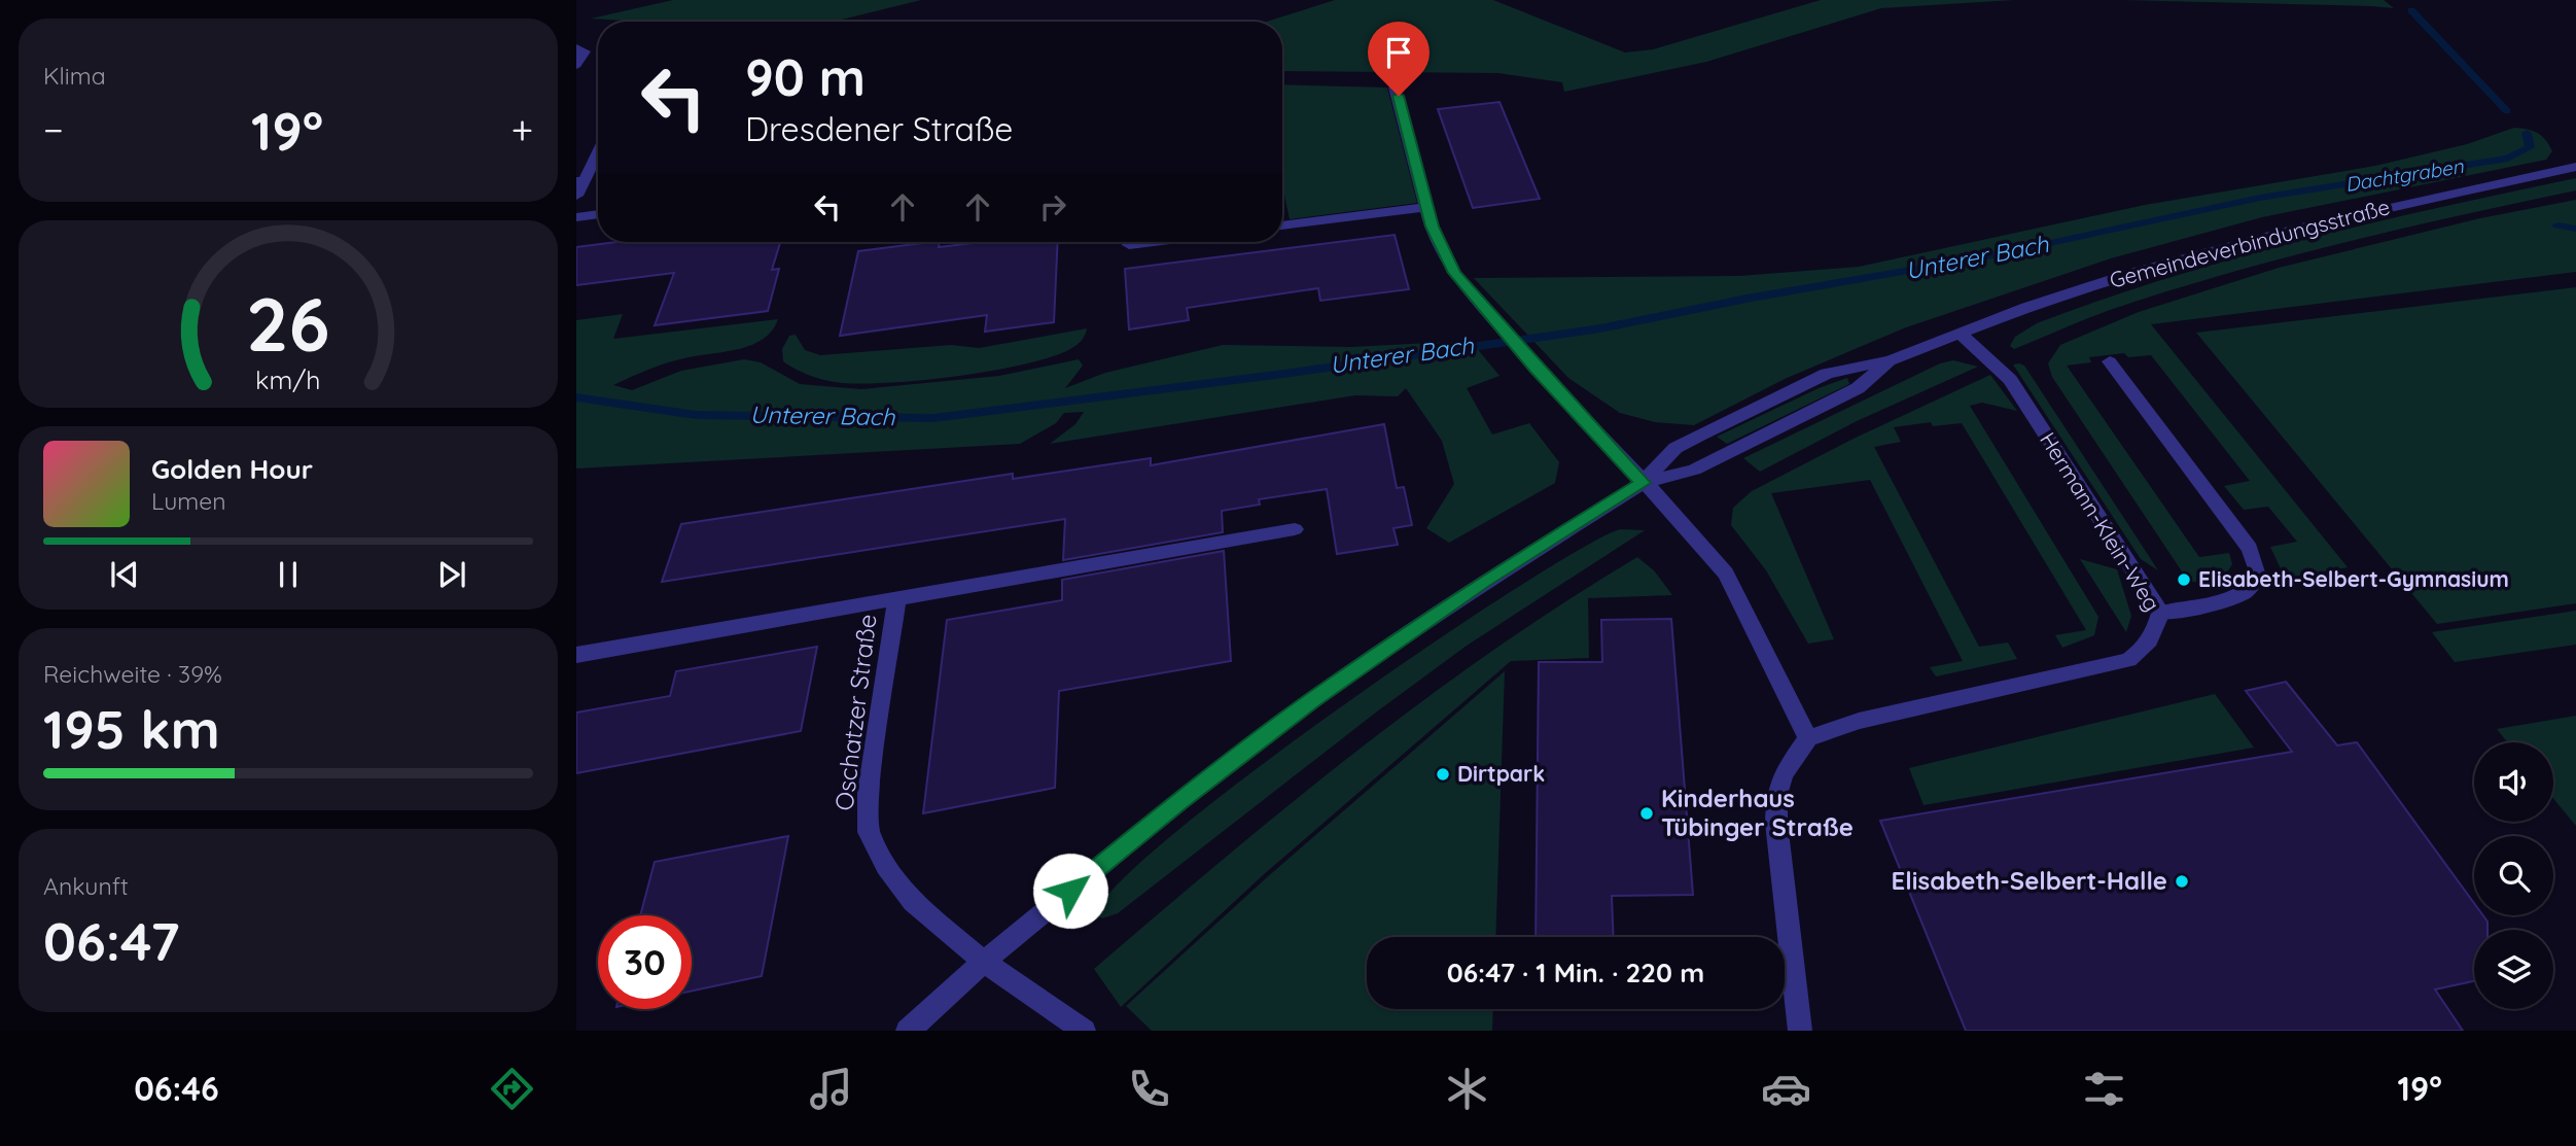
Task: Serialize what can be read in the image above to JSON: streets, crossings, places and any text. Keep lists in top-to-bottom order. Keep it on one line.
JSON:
{"streets":{"street":["Gemeindeverbindungsstraße","Hermann-Klein-Weg","Oschatzer Straße"]},"crossings":[["Gemeindeverbindungsstraße","Hermann-Klein-Weg"],["Gemeindeverbindungsstraße","Oschatzer Straße"]],"water":["Dachtgraben","Unterer Bach"],"places":["Elisabeth-Selbert-Gymnasium","Dirtpark","Kinderhaus Tübinger Straße","Elisabeth-Selbert-Halle"],"page":{"tile":["Klima",["Reichweite · 39%","195 km"],["Ankunft","06:47"]],"turn":["90 m","Dresdener Straße"],"heat":["−","19°","+"],"song":["Golden Hour","Lumen"],"limit":"30","trip":"06:47 · 1 Min. · 220 m","tabs":["06:46","19°"],"gauge":["26","km/h"]}}
